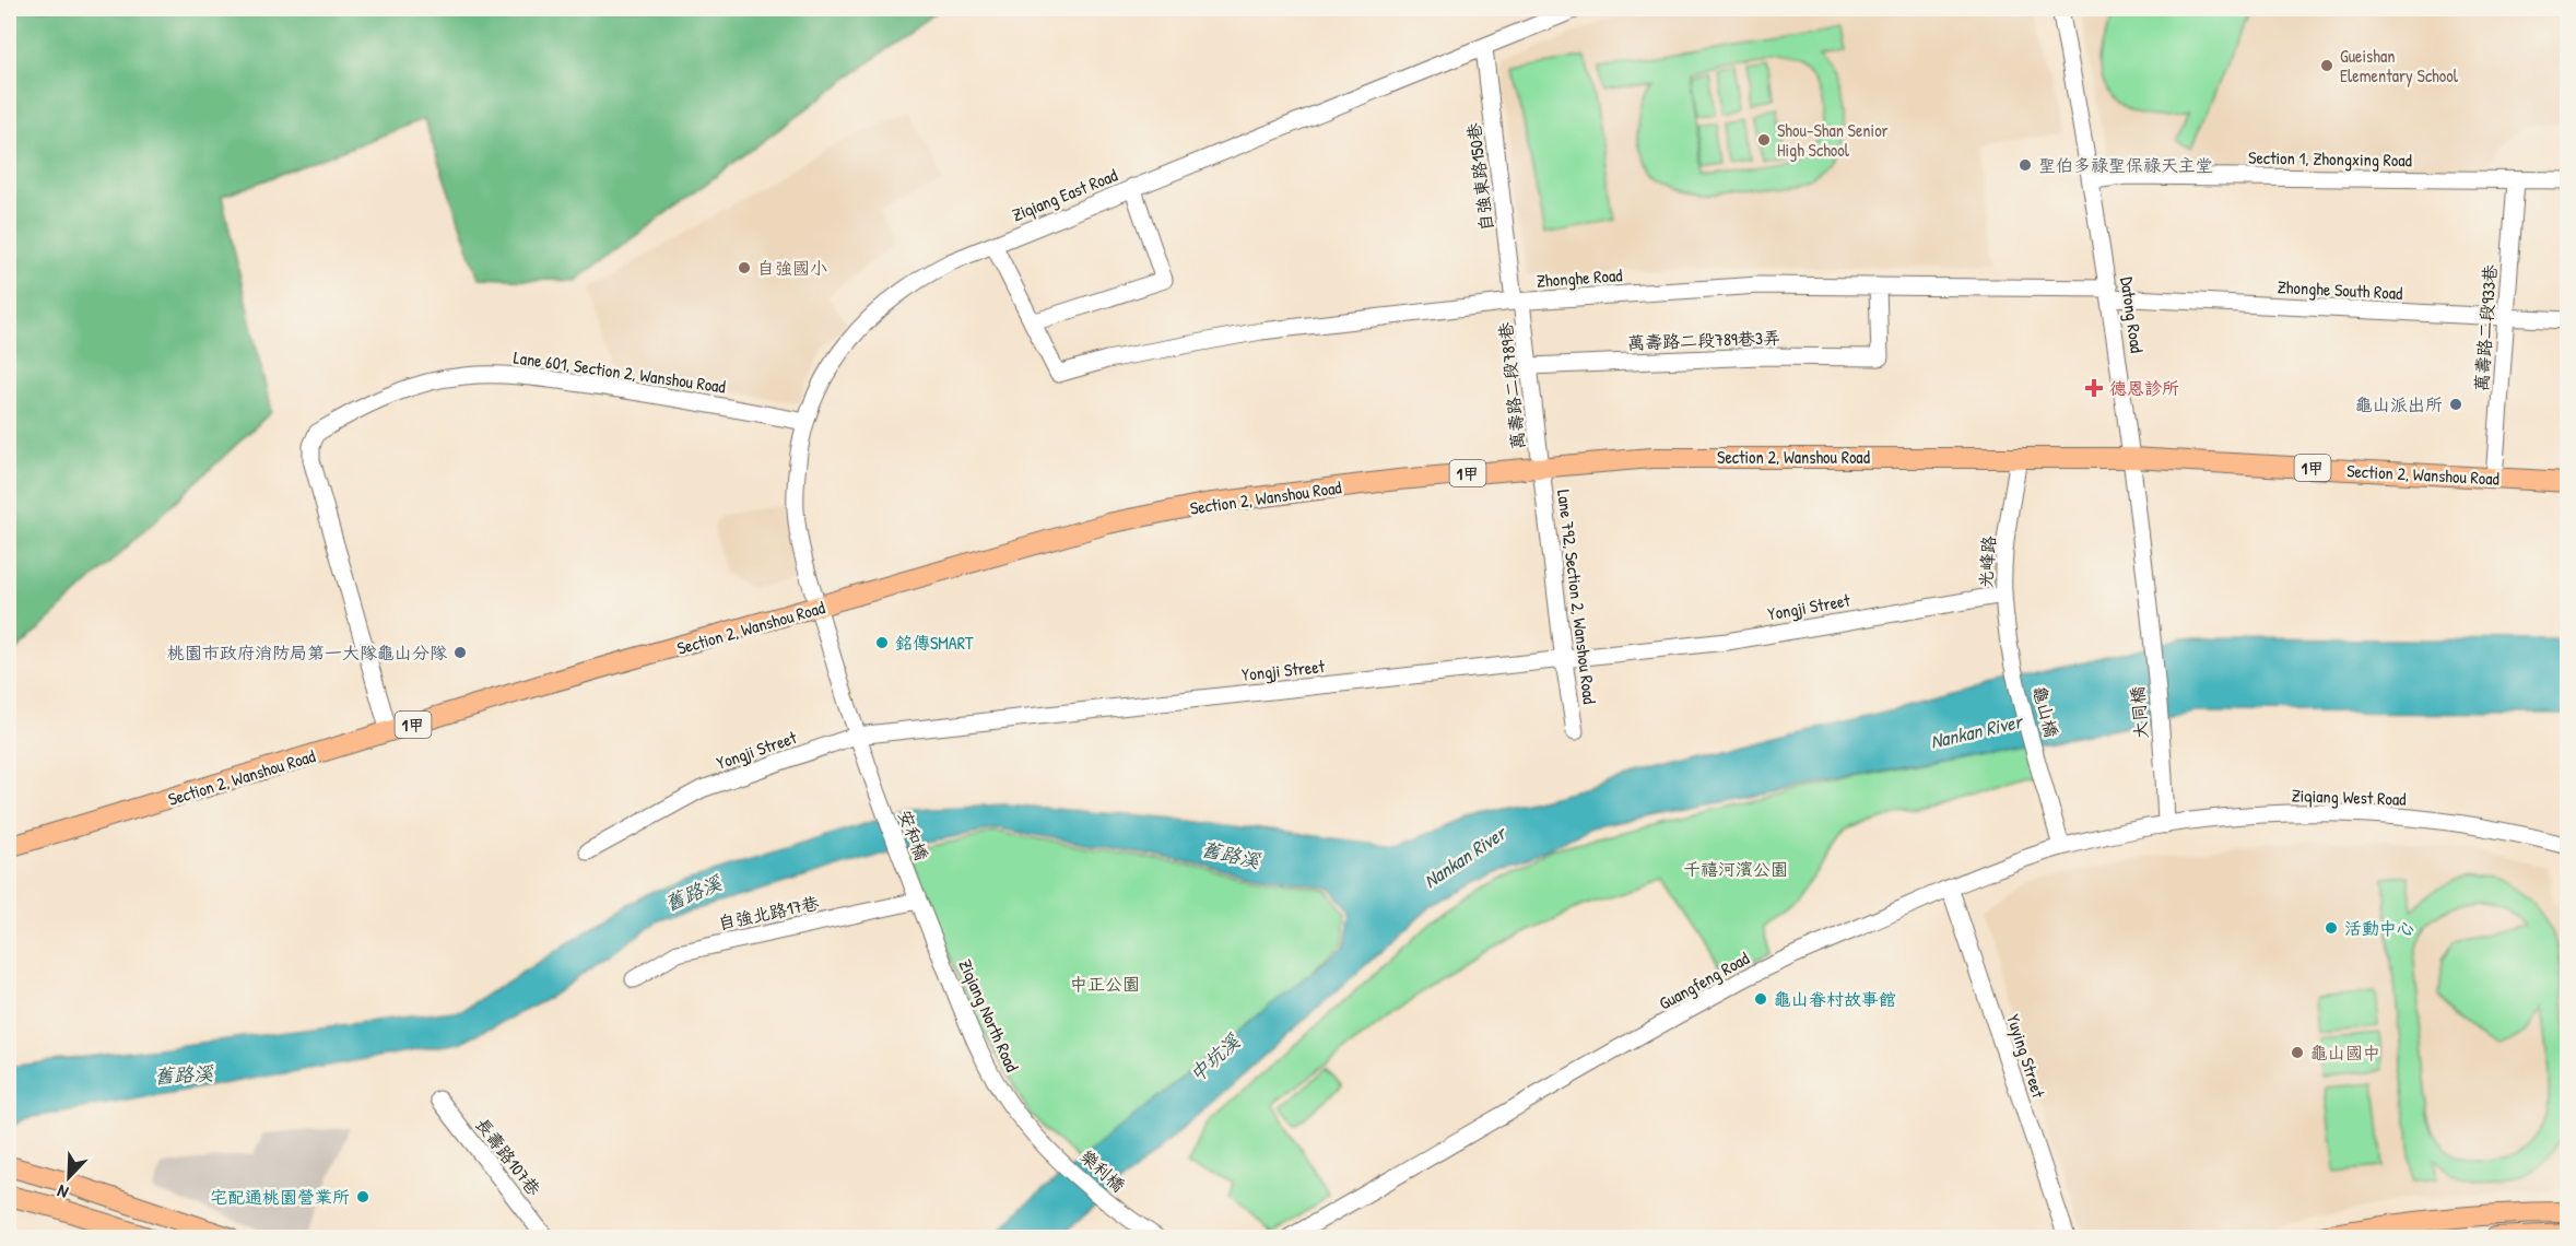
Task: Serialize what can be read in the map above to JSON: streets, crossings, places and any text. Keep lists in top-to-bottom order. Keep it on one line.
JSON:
{"streets":{"main road":["Section 2, Wanshou Road","1甲"],"street":["Section 1, Zhongxing Road","自強東路150巷","Ziqiang East Road","Zhonghe Road","Zhonghe South Road","Datong Road","萬壽路二段933巷","萬壽路二段789巷3弄","Lane 601, Section 2, Wanshou Road","萬壽路二段789巷","光峰路","Lane 792, Section 2, Wanshou Road","Yongji Street","龜山橋","大同橋","Ziqiang West Road","安和橋","自強北路17巷","Guangfeng Road","Ziqiang North Road","Yuying Street","長壽路107巷","樂利橋"]},"crossings":[["Section 1, Zhongxing Road","Datong Road"],["Section 1, Zhongxing Road","萬壽路二段933巷"],["自強東路150巷","Ziqiang East Road"],["自強東路150巷","Zhonghe Road"],["自強東路150巷","萬壽路二段789巷"],["Ziqiang East Road","Lane 601, Section 2, Wanshou Road"],["Ziqiang East Road","Section 2, Wanshou Road"],["Zhonghe Road","Zhonghe South Road"],["Zhonghe Road","Datong Road"],["Zhonghe Road","萬壽路二段789巷3弄"],["Zhonghe Road","萬壽路二段789巷"],["Zhonghe South Road","Datong Road"],["Zhonghe South Road","萬壽路二段933巷"],["Datong Road","Section 2, Wanshou Road"],["Datong Road","大同橋"],["萬壽路二段933巷","Section 2, Wanshou Road"],["萬壽路二段789巷3弄","萬壽路二段789巷"],["Lane 601, Section 2, Wanshou Road","Section 2, Wanshou Road"],["萬壽路二段789巷","Section 2, Wanshou Road"],["萬壽路二段789巷","Lane 792, Section 2, Wanshou Road"],["Section 2, Wanshou Road","光峰路"],["Section 2, Wanshou Road","Lane 792, Section 2, Wanshou Road"],["光峰路","Yongji Street"],["光峰路","龜山橋"],["Lane 792, Section 2, Wanshou Road","Yongji Street"],["Yongji Street","安和橋"],["龜山橋","Guangfeng Road"],["大同橋","Ziqiang West Road"],["大同橋","Guangfeng Road"],["Ziqiang West Road","Guangfeng Road"],["安和橋","Ziqiang North Road"],["自強北路17巷","Ziqiang North Road"],["Guangfeng Road","Yuying Street"],["Ziqiang North Road","樂利橋"]],"water":["Nankan River","舊路溪","中坑溪"],"parks":["千禧河濱公園","中正公園"],"places":{"other":["Gueishan Elementary School","Shou-Shan Senior High School","聖伯多祿聖保祿天主堂","自強國小","龜山派出所","銘傳SMART","桃園市政府消防局第一大隊龜山分隊","活動中心","龜山眷村故事館","龜山國中","宅配通桃園營業所"],"health":["德恩診所"]},"north":"bottom left"}
